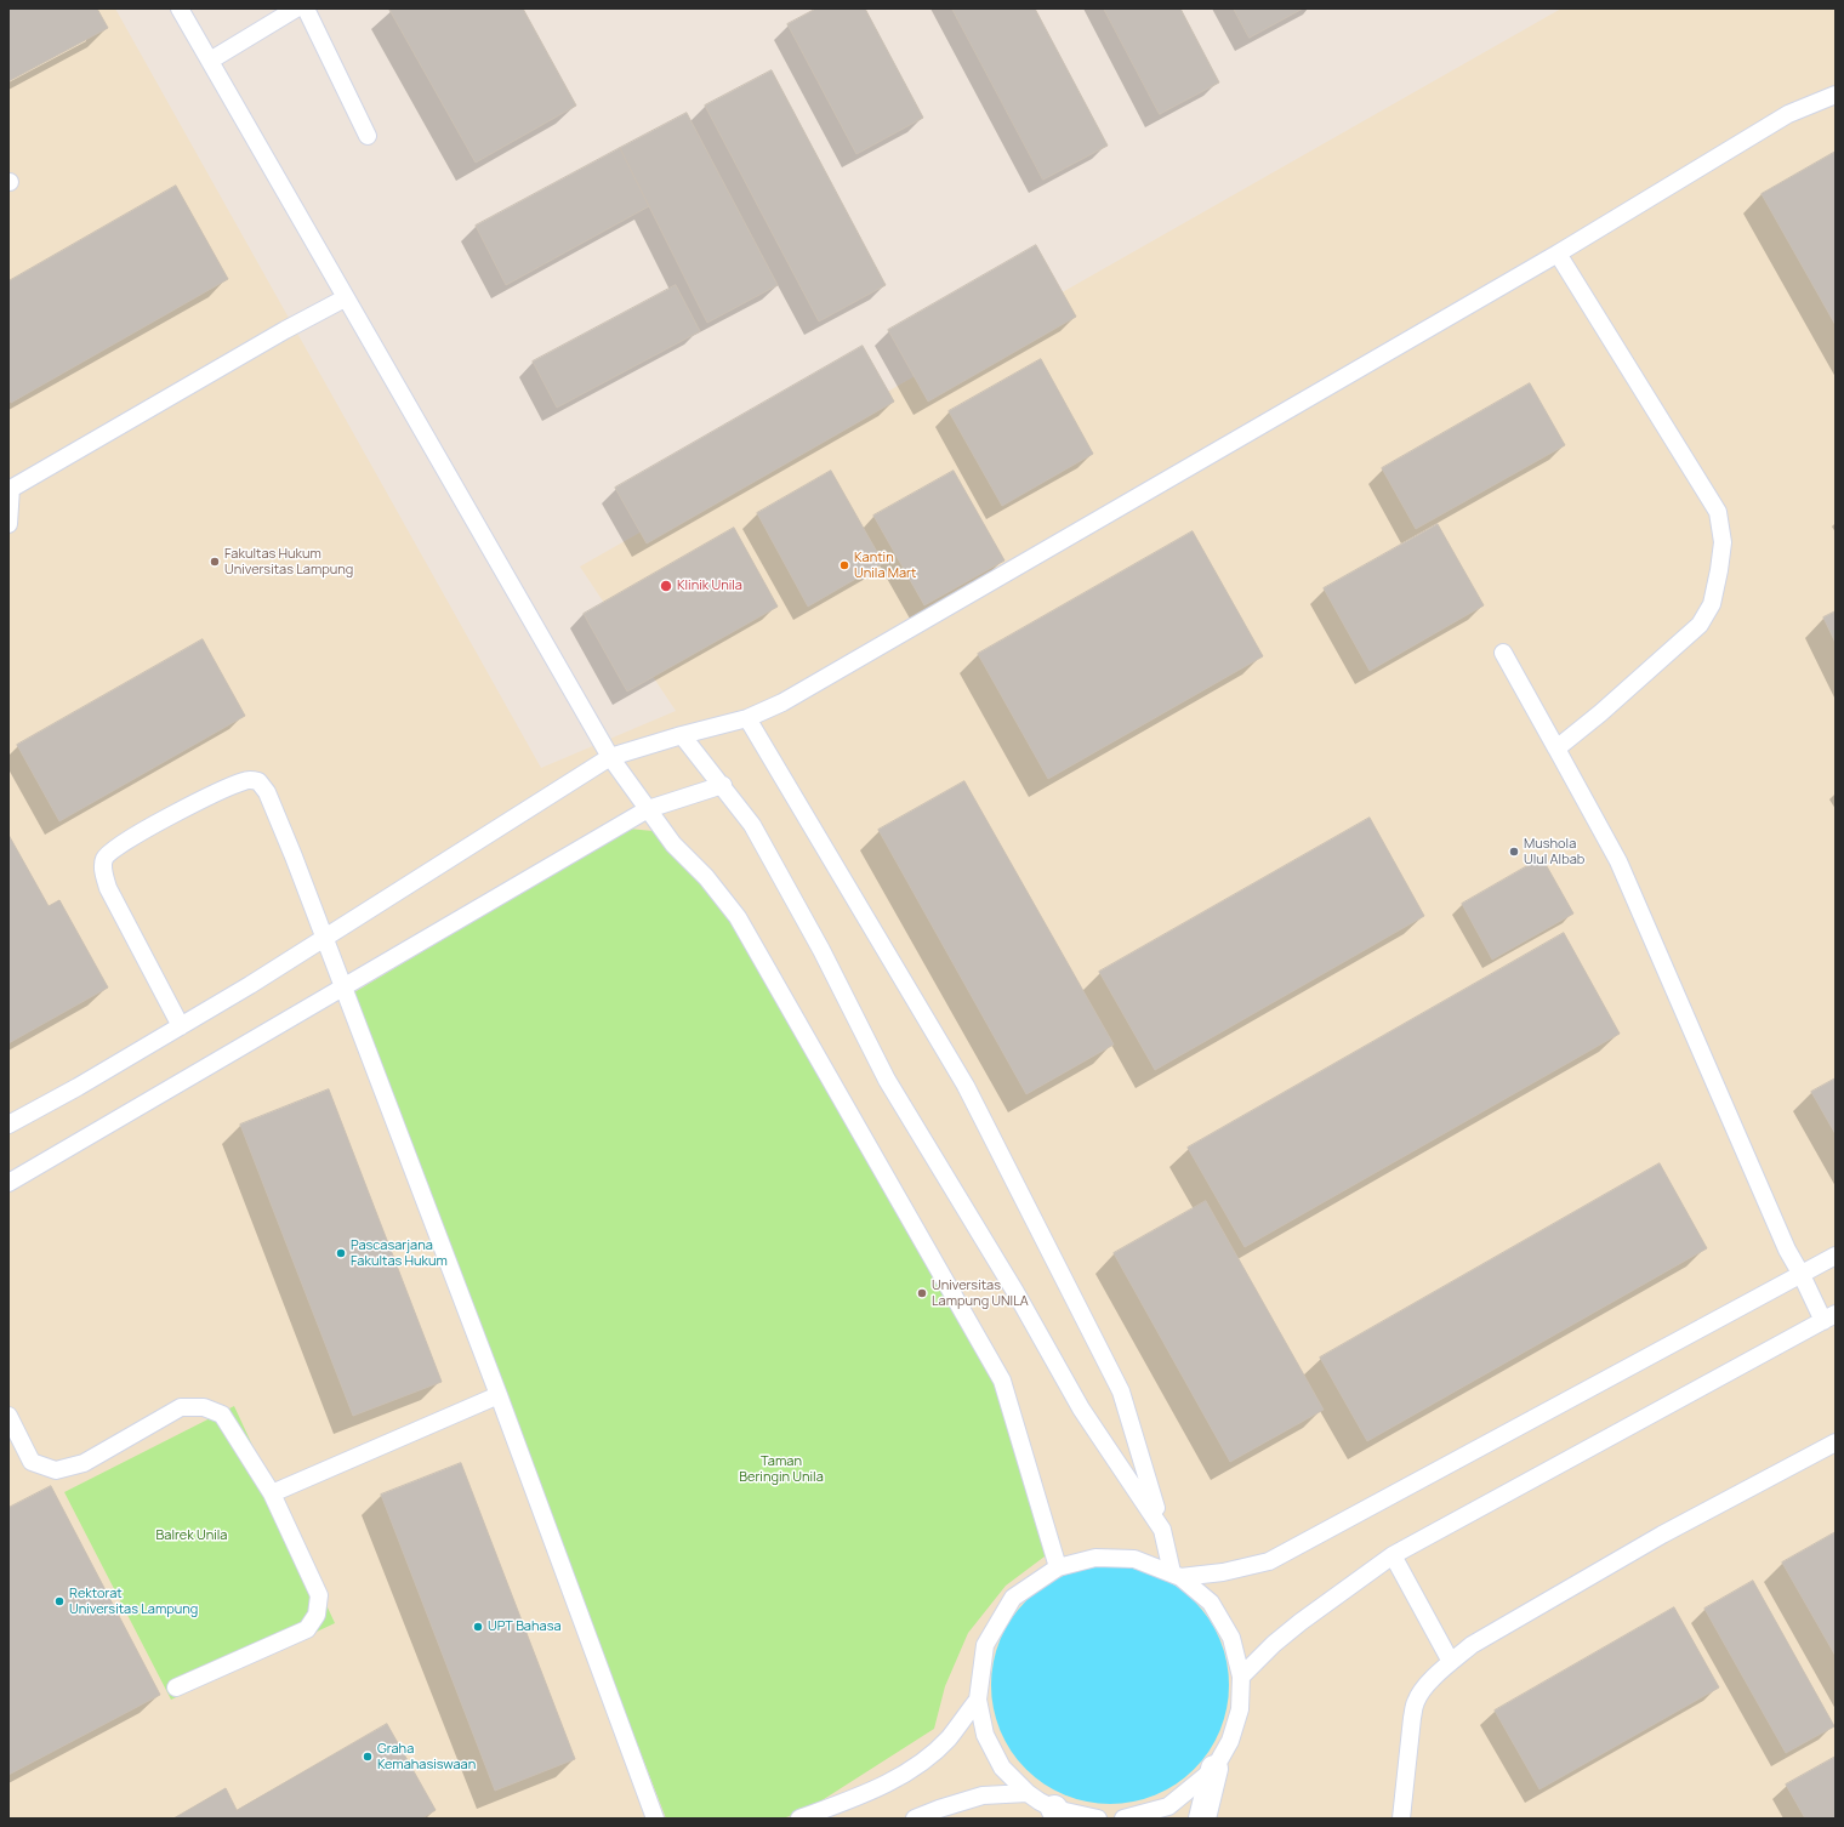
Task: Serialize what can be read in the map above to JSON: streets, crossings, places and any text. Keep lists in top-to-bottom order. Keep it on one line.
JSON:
{"parks":["Taman Beringin Unila","Balrek Unila"],"places":["Fakultas Hukum Universitas Lampung","Kantin Unila Mart","Klinik Unila","Mushola Ulul Albab","Pascasarjana Fakultas Hukum","Universitas Lampung UNILA","Rektorat Universitas Lampung","UPT Bahasa","Graha Kemahasiswaan"]}
